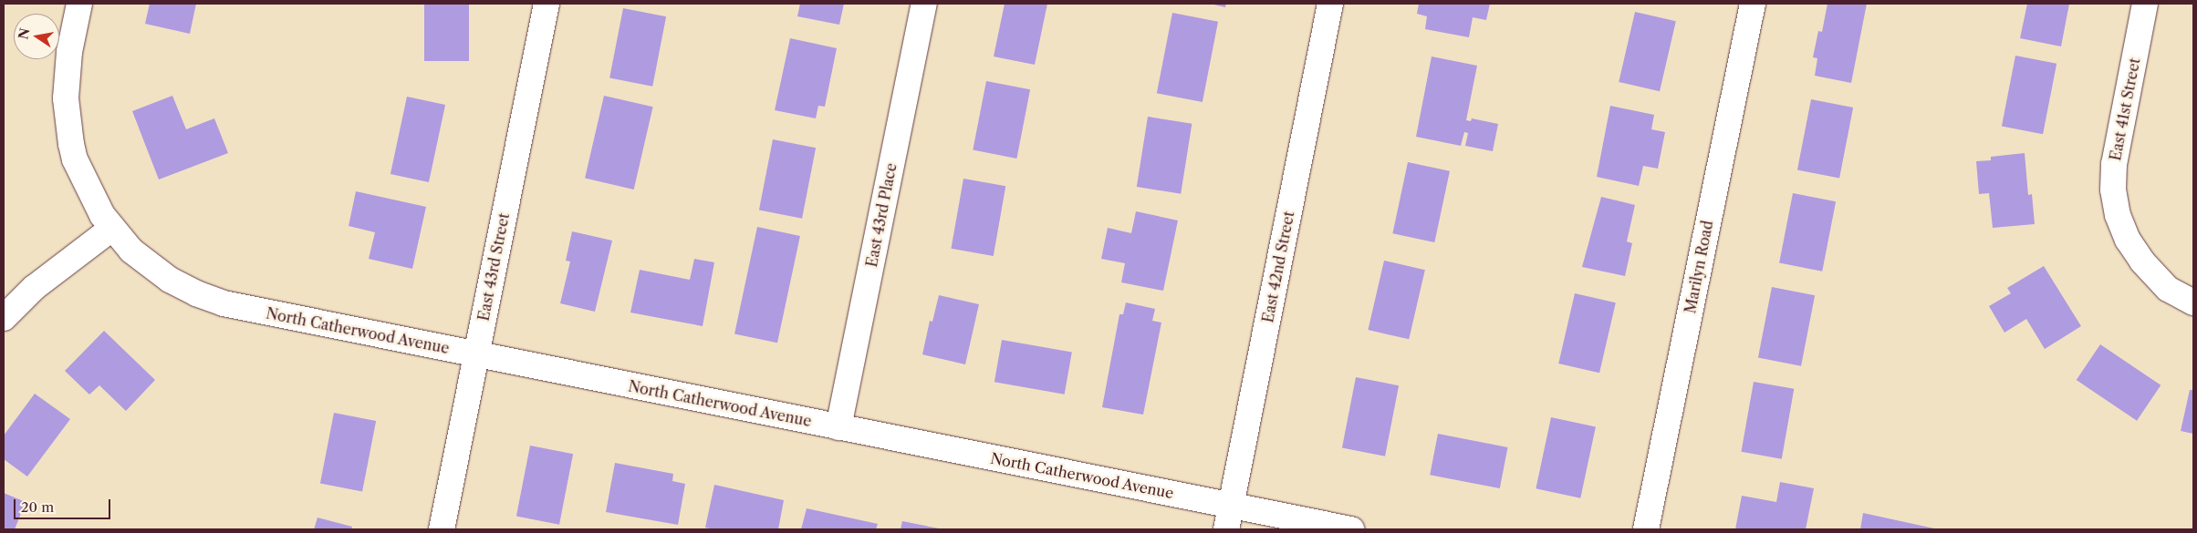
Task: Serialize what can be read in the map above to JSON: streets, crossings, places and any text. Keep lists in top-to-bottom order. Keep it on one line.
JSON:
{"streets":{"street":["East 41st Street","East 43rd Place","East 43rd Street","East 42nd Street","Marilyn Road","North Catherwood Avenue"]},"crossings":[["East 43rd Place","North Catherwood Avenue"],["East 43rd Street","North Catherwood Avenue"],["East 42nd Street","North Catherwood Avenue"]],"scale_bar":"20 m","north":"left"}
